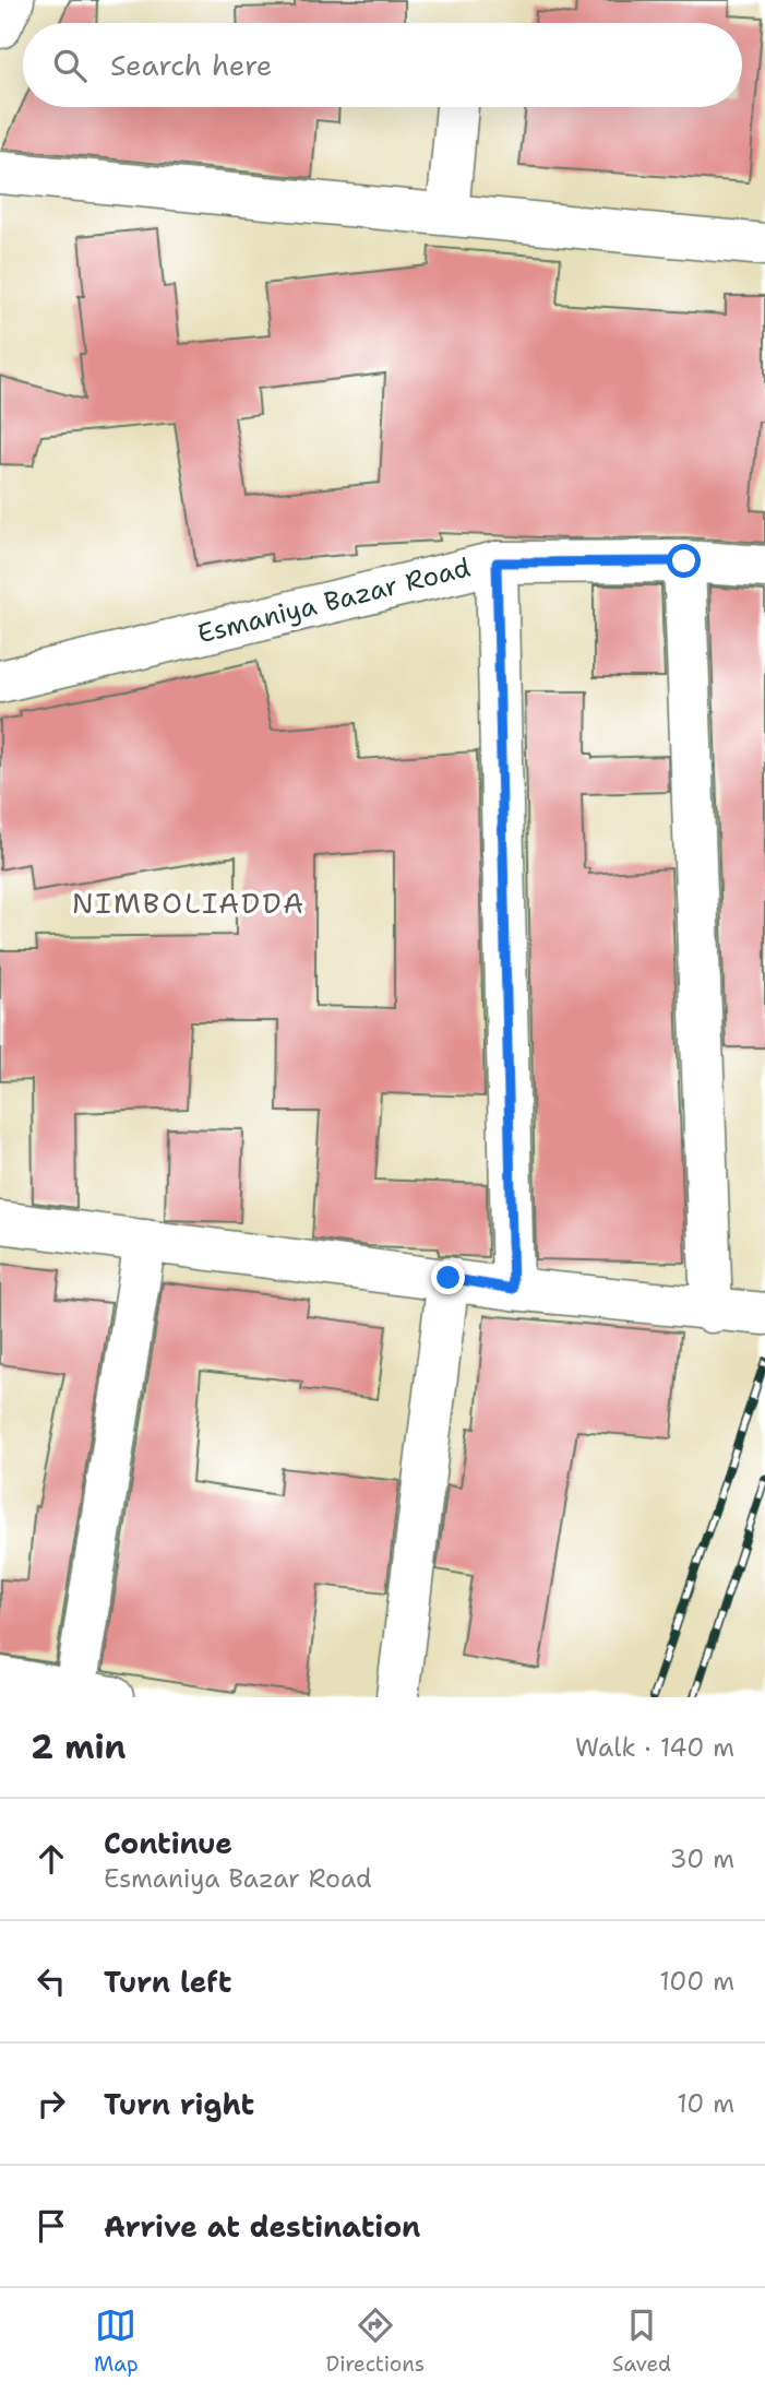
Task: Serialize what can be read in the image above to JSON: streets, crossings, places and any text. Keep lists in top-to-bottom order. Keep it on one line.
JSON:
{"streets":{"street":["Esmaniya Bazar Road"]},"districts":["NIMBOLIADDA"],"page":{"search":"Search here","heading":["2 min","Walk · 140 m"],"list":[["Continue","Esmaniya Bazar Road","30 m"],["Turn left","100 m"],["Turn right","10 m"],"Arrive at destination"],"nav":["Map","Directions","Saved"]}}
